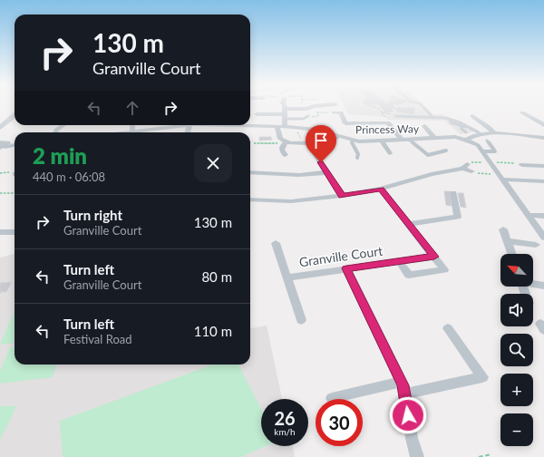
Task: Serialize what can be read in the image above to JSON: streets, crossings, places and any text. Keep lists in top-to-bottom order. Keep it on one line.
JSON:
{"streets":{"street":["Princess Way","Granville Court"]},"north":"top left","page":{"turn":["130 m","Granville Court"],"heading":["2 min","440 m · 06:08"],"list":[{"name":"Turn right","note":"Granville Court","value":"130 m"},{"name":"Turn left","note":"Granville Court","value":"80 m"},{"name":"Turn left","note":"Festival Road","value":"110 m"}],"map_buttons":["+","−"],"speed":"26 km/h","limit":"30"}}
